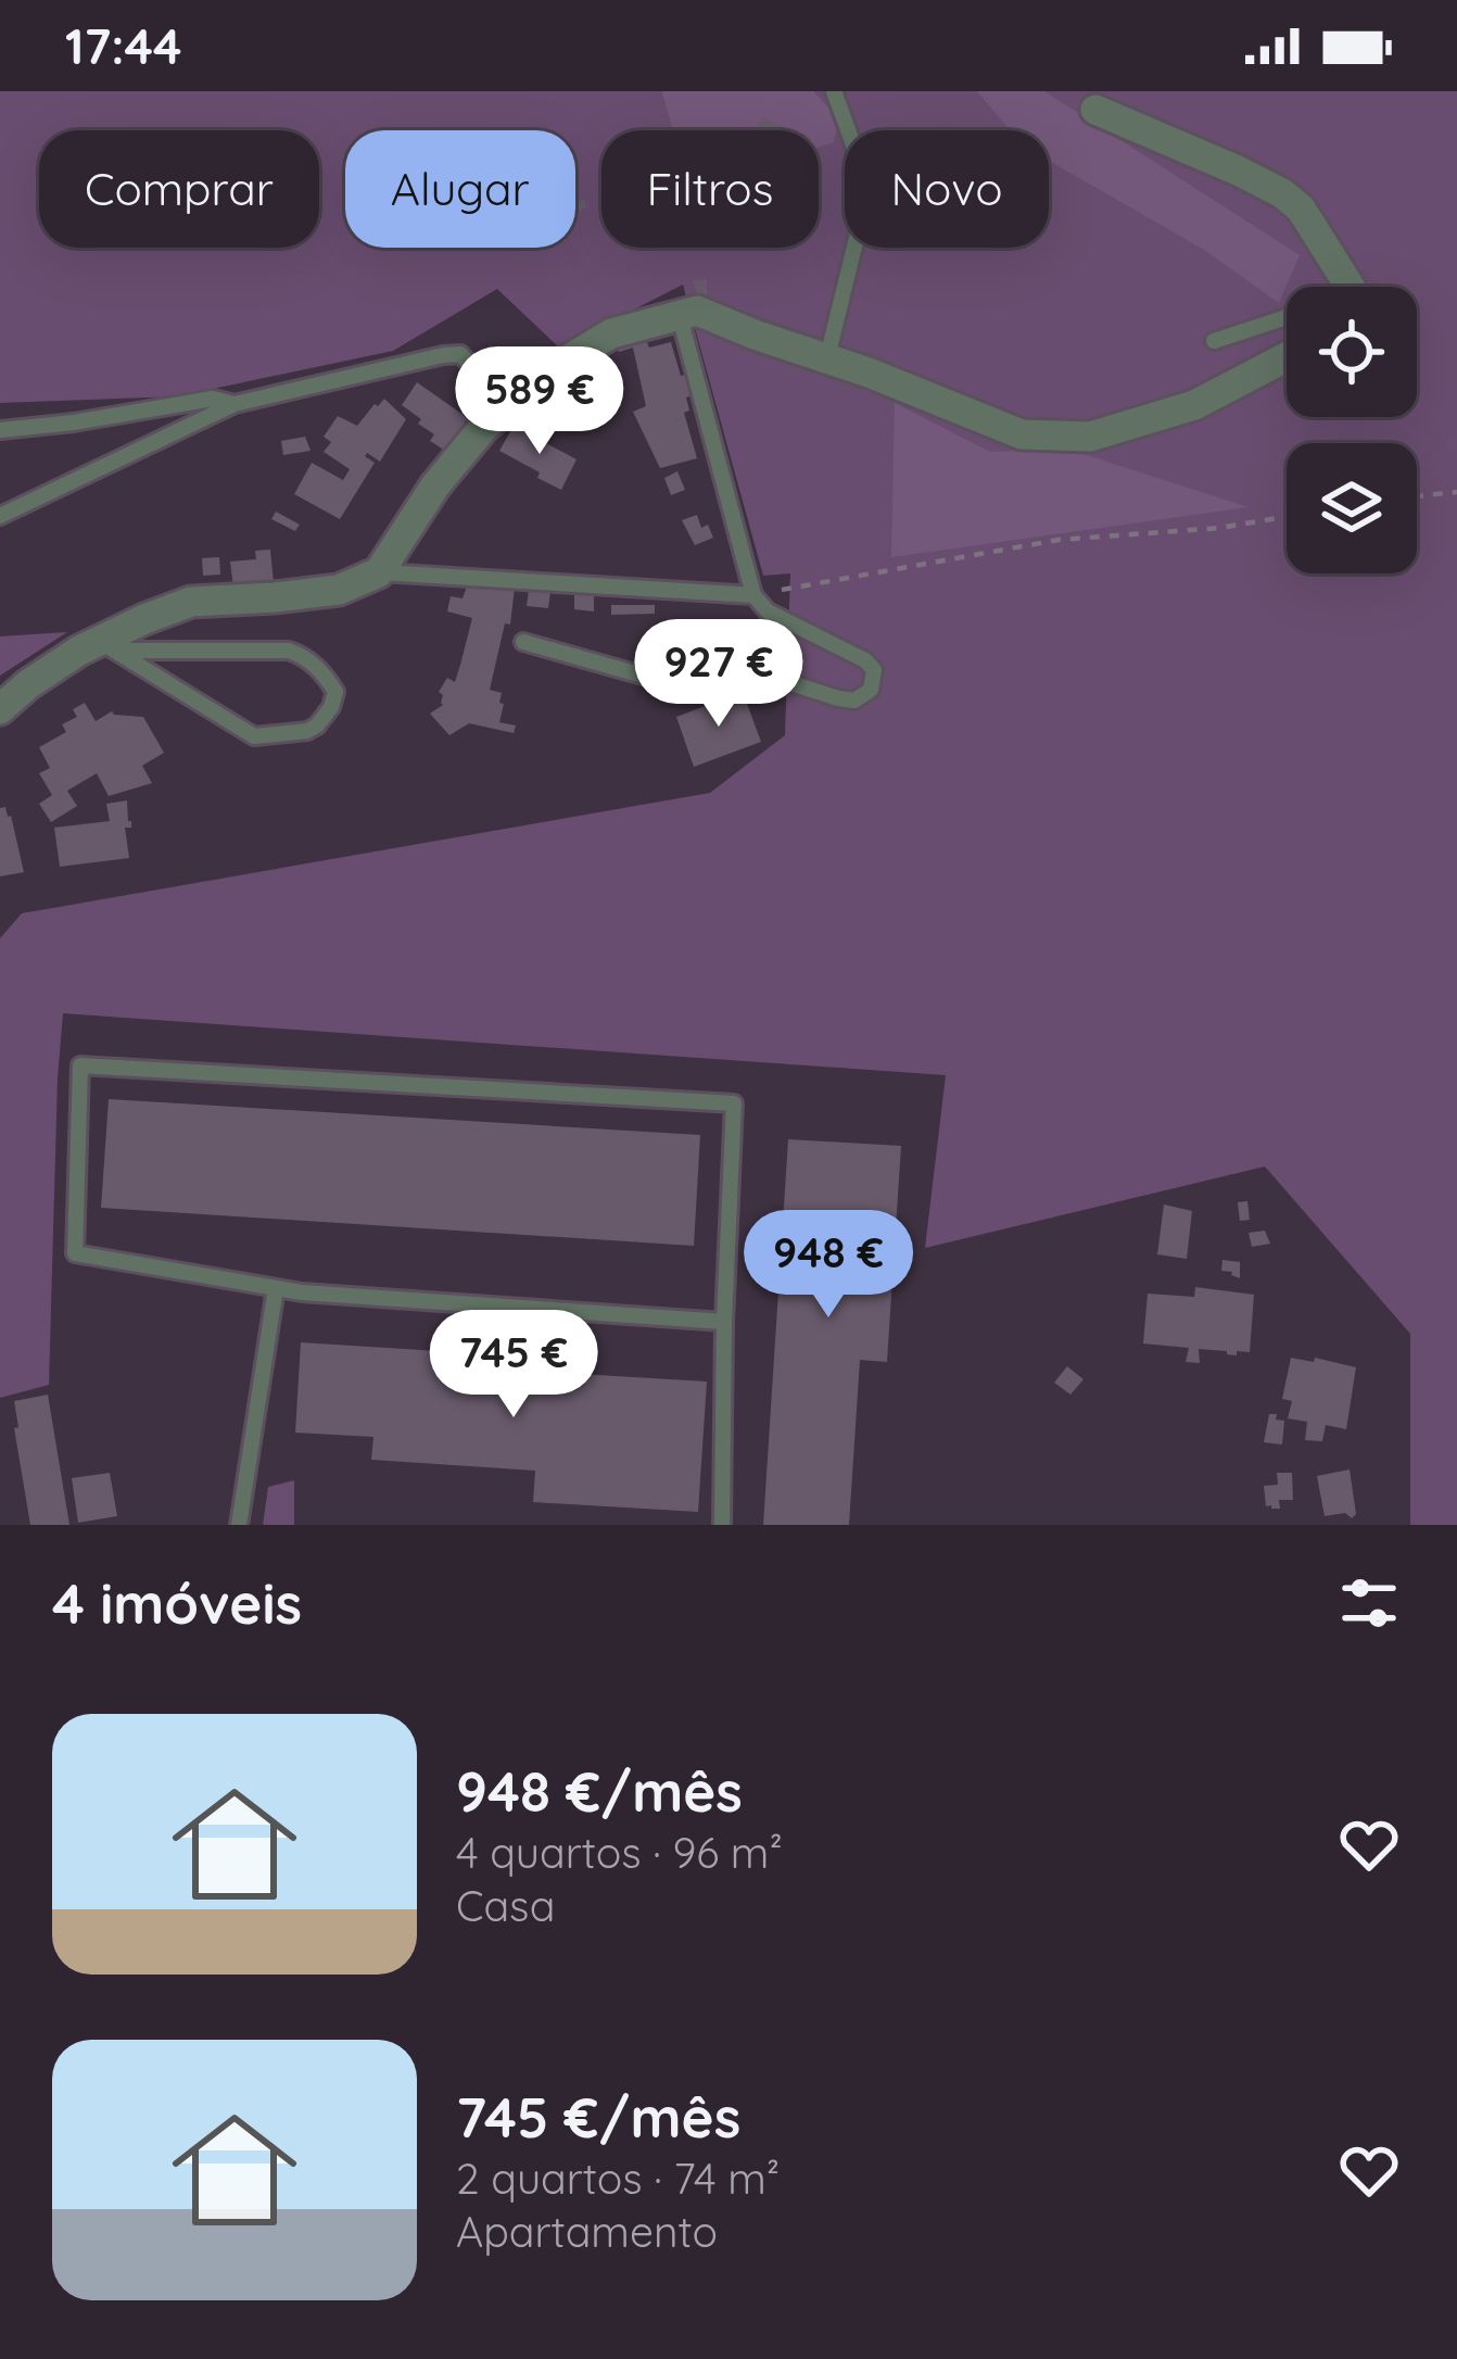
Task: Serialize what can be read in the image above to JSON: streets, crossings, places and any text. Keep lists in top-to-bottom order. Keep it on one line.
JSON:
{"page":{"status":"17:44","chip":["Comprar","Alugar","Filtros","Novo"],"price":["589 €","927 €","948 €","745 €"],"heading":"4 imóveis","list":[{"name":"948 €/mês","note":"4 quartos · 96 m² · Casa"},{"name":"745 €/mês","note":"2 quartos · 74 m² · Apartamento"}]}}
